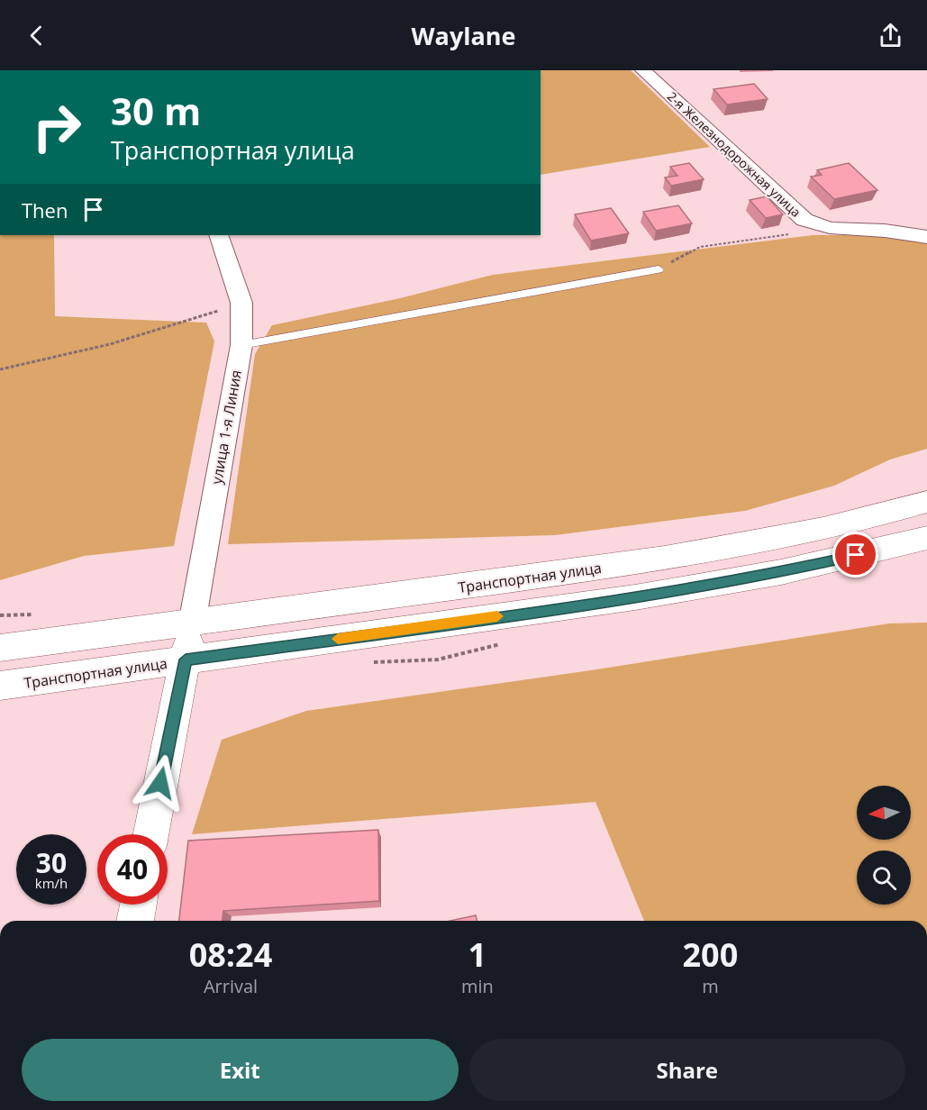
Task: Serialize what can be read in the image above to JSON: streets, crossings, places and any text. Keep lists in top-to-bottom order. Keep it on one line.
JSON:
{"streets":{"street":["2-я Железнодорожная улица","улица 1-я Линия","Транспортная улица"]},"crossings":[["улица 1-я Линия","Транспортная улица"]],"north":"left","page":{"header":"Waylane","turn":["30 m","Транспортная улица"],"then":"Then","speed":"30 km/h","limit":"40","eta":["08:24","Arrival","1","min","200","m"],"buttons":["Exit","Share"]}}
